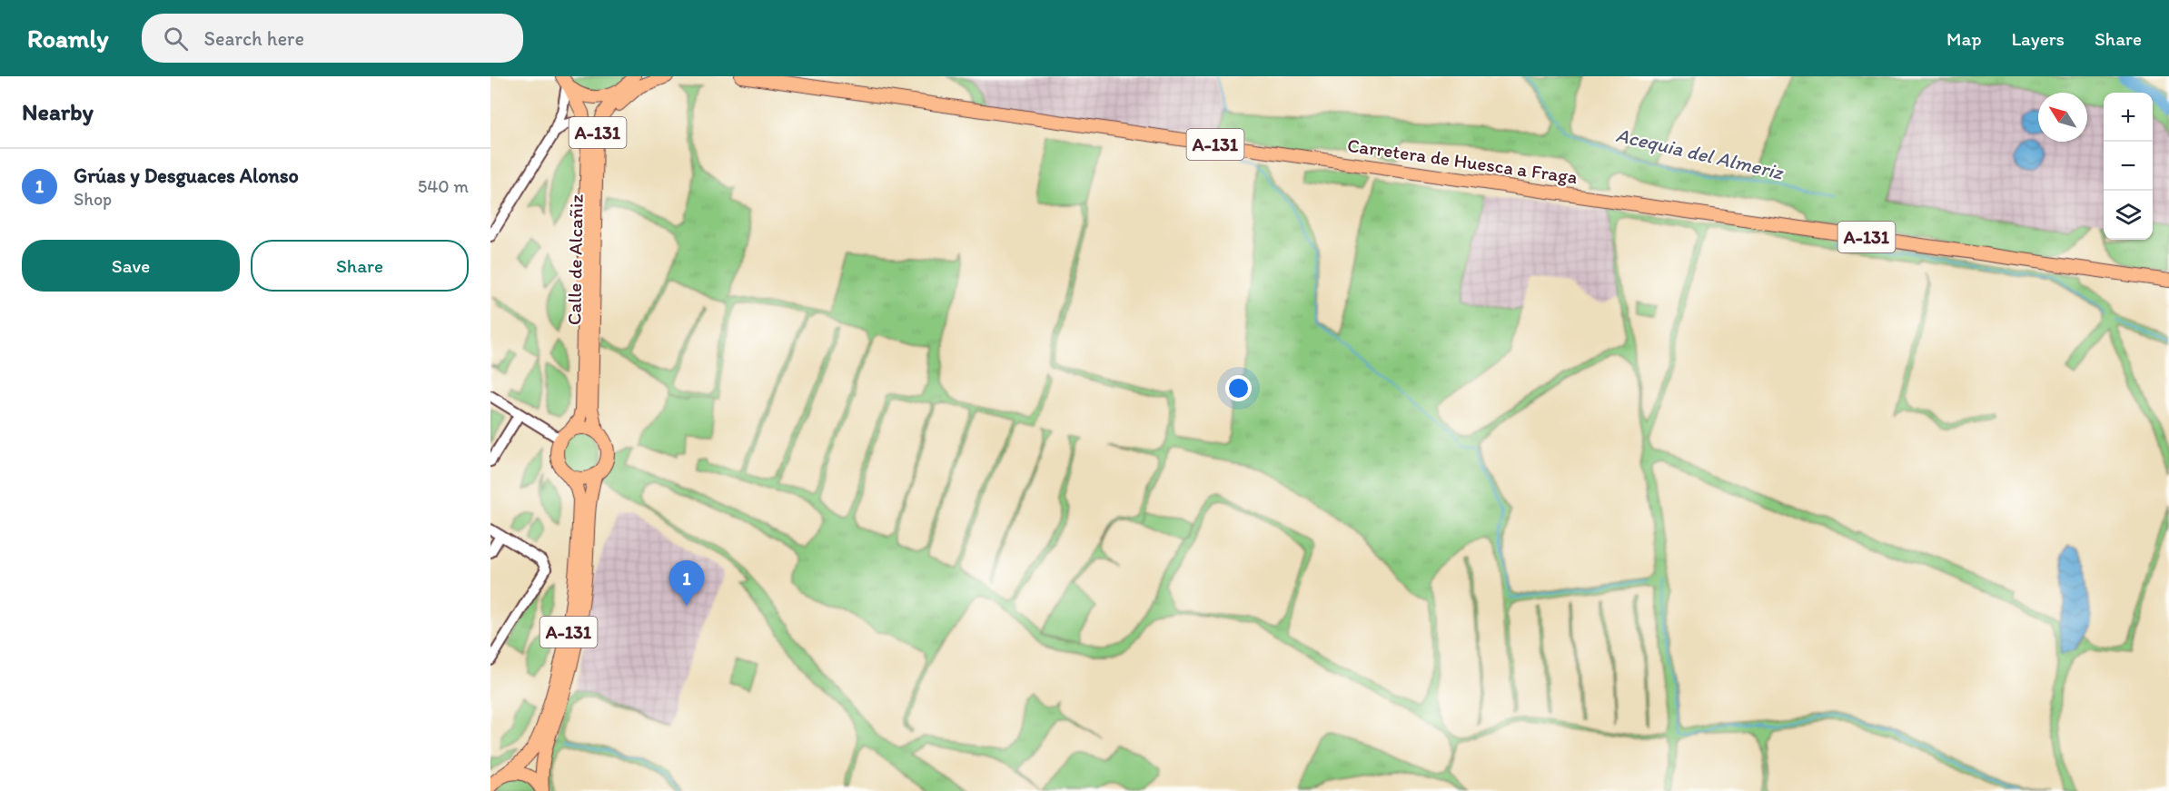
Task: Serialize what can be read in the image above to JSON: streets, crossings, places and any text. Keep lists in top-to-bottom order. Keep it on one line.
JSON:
{"streets":{"main road":["A-131","Carretera de Huesca a Fraga","Calle de Alcañiz"]},"crossings":[["A-131","Calle de Alcañiz"]],"water":["Acequia del Almeriz"],"north":"top left","page":{"header":"Roamly","search":"Search here","nav":["Map","Layers","Share"],"heading":"Nearby","map_buttons":["+","−"],"list":[{"mark":"1","name":"Grúas y Desguaces Alonso","note":"Shop","value":"540 m"}],"buttons":["Save","Share"],"pins":"1"}}
